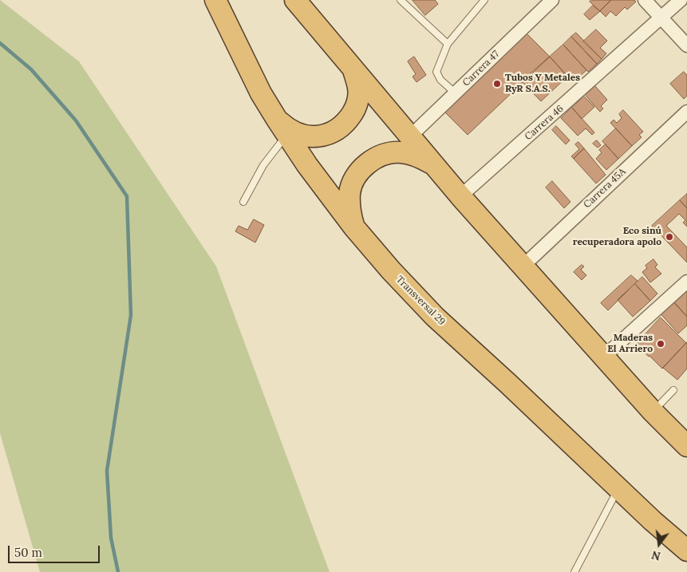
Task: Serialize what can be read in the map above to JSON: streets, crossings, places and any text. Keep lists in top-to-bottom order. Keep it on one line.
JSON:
{"streets":{"highway":["Transversal 29"],"street":["Carrera 47","Carrera 46","Carrera 45A"]},"places":["Tubos Y Metales RyR S.A.S.","Eco sinú recuperadora apolo","Maderas El Arriero"],"scale_bar":"50 m","north":"bottom"}
